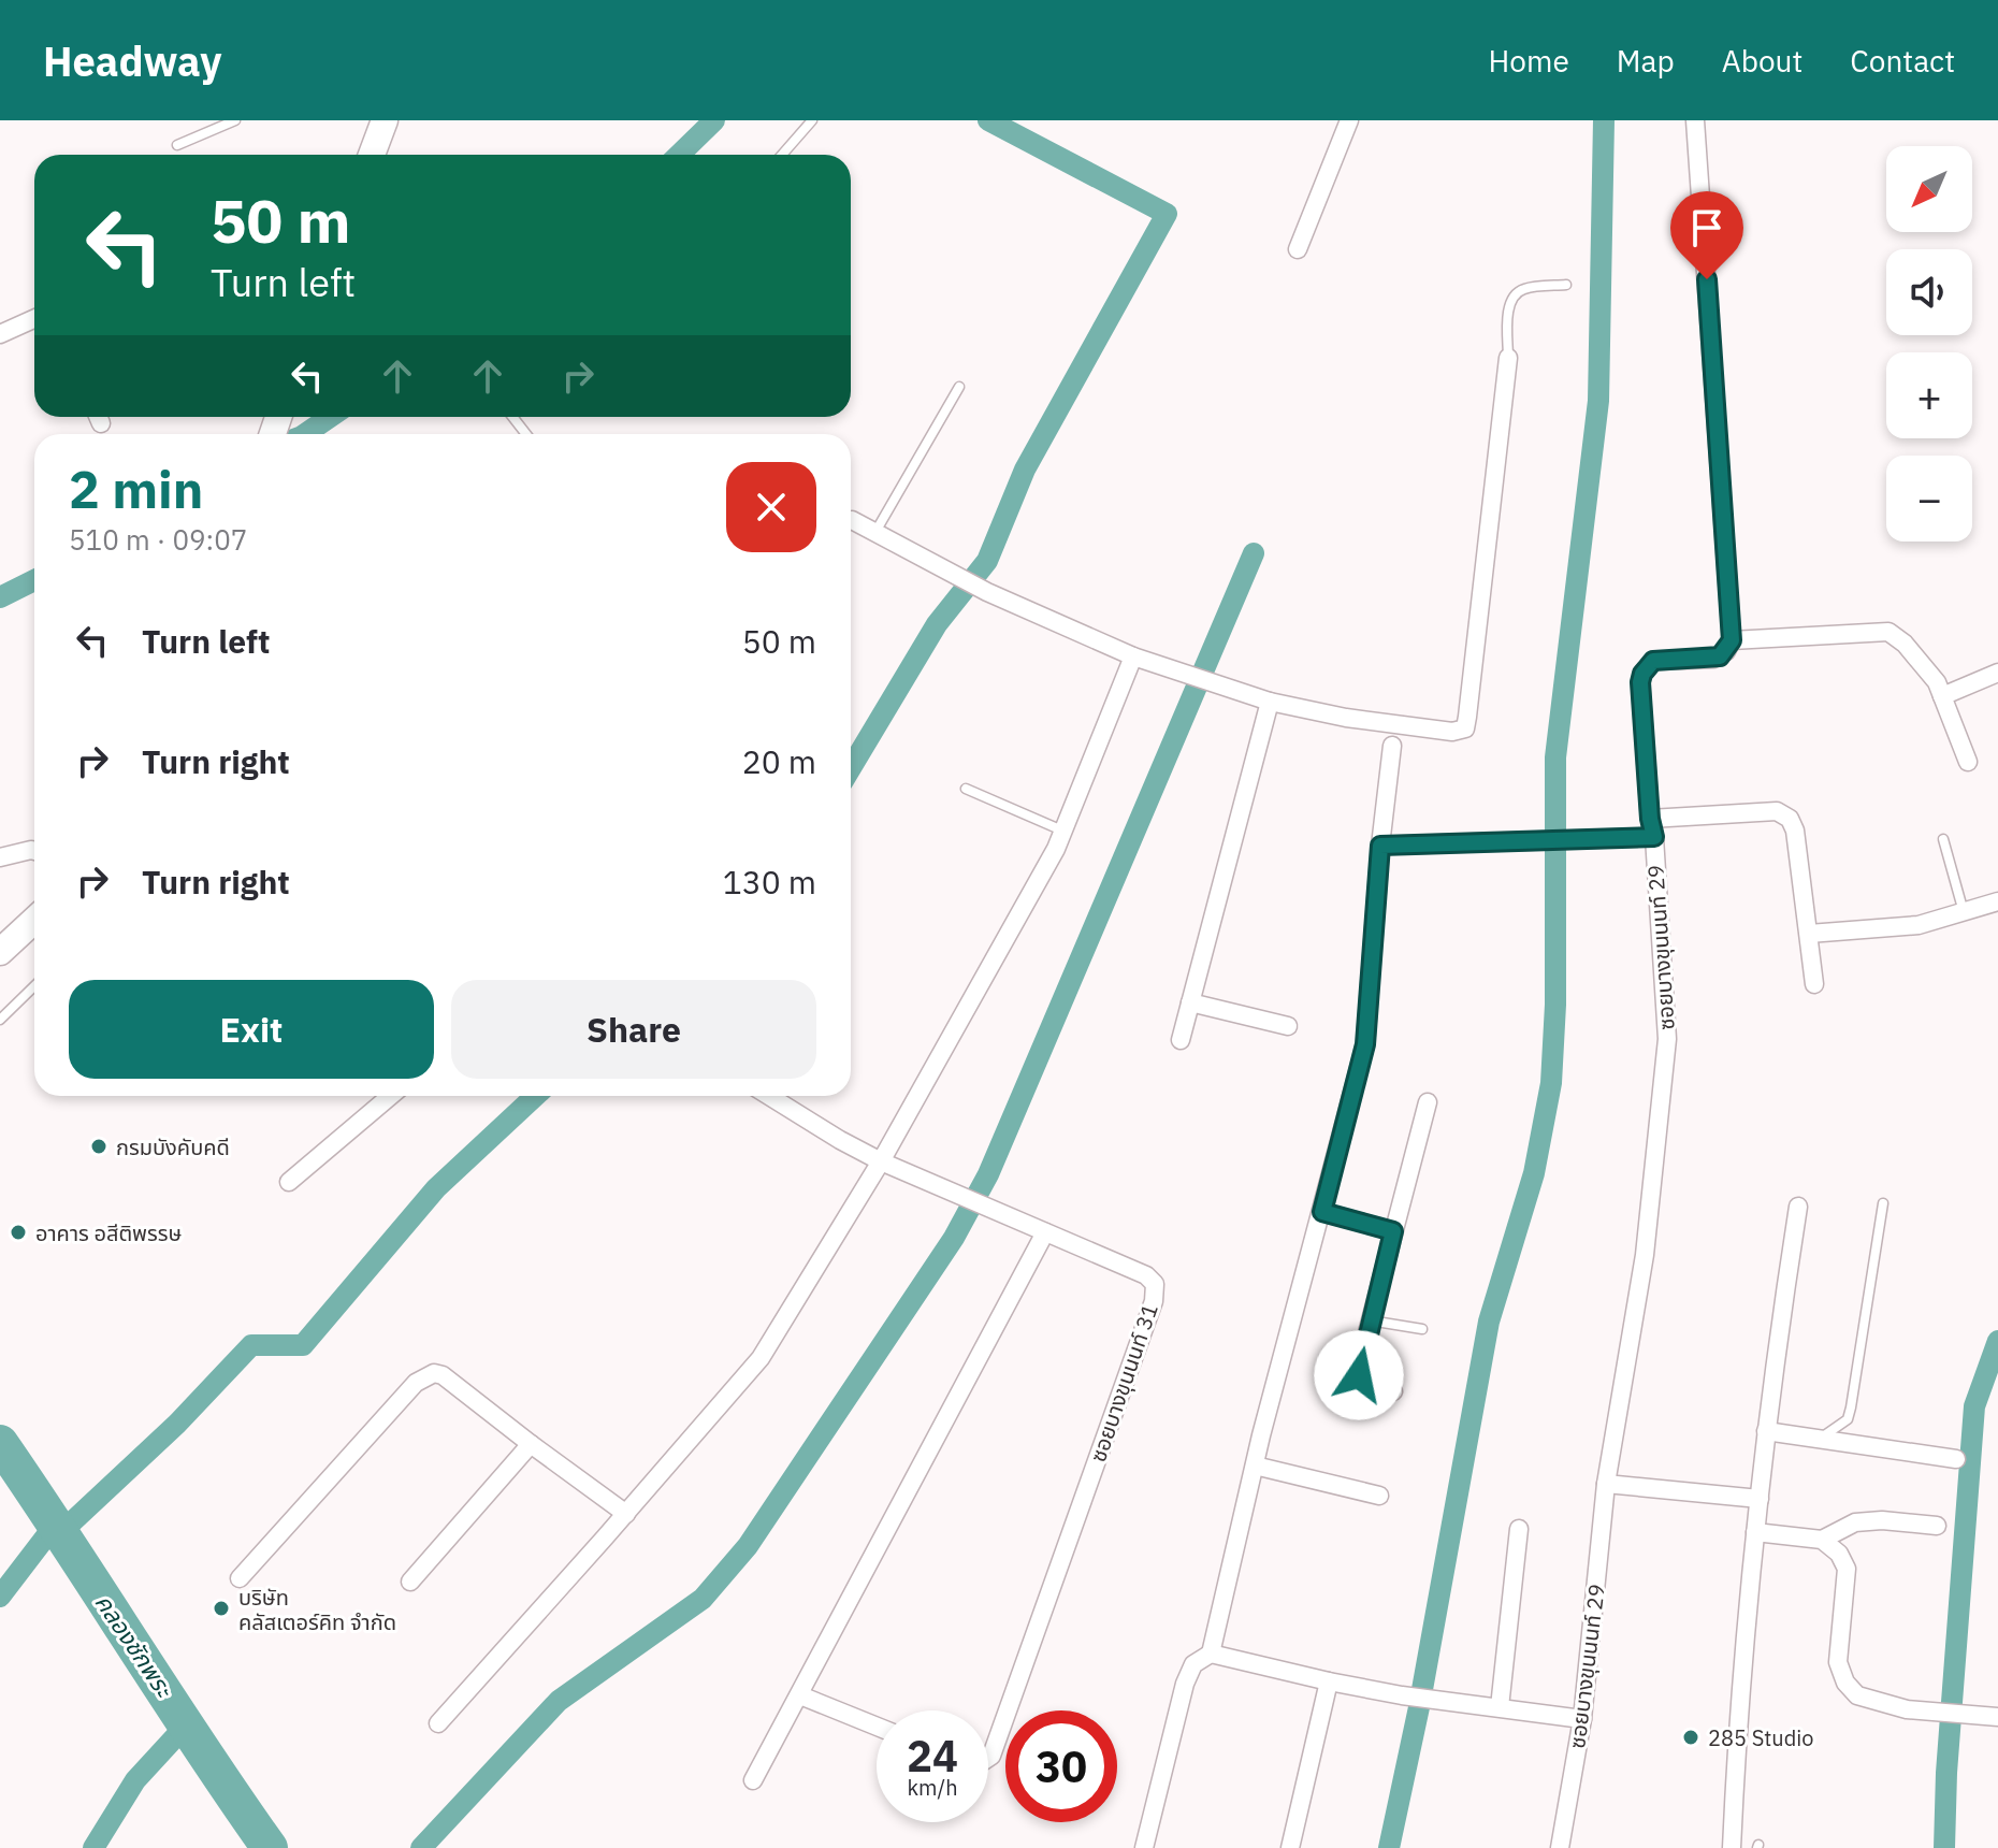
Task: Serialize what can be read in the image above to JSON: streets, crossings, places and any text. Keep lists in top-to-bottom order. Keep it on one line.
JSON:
{"streets":{"street":["ซอยบางขุนนนท์ 29","ซอยบางขุนนนท์ 31"]},"water":["คลองชักพระ"],"places":["กรมบังคับคดี","อาคาร อสีติพรรษ","บริษัท คลัสเตอร์คิท จำกัด","285 Studio"],"north":"bottom left","page":{"header":"Headway","nav":["Home","Map","About","Contact"],"map_buttons":["+","−"],"turn":["50 m","Turn left"],"heading":["2 min","510 m · 09:07"],"list":[{"name":"Turn left","value":"50 m"},{"name":"Turn right","value":"20 m"},{"name":"Turn right","value":"130 m"}],"buttons":["Exit","Share"],"speed":"24 km/h","limit":"30"}}
